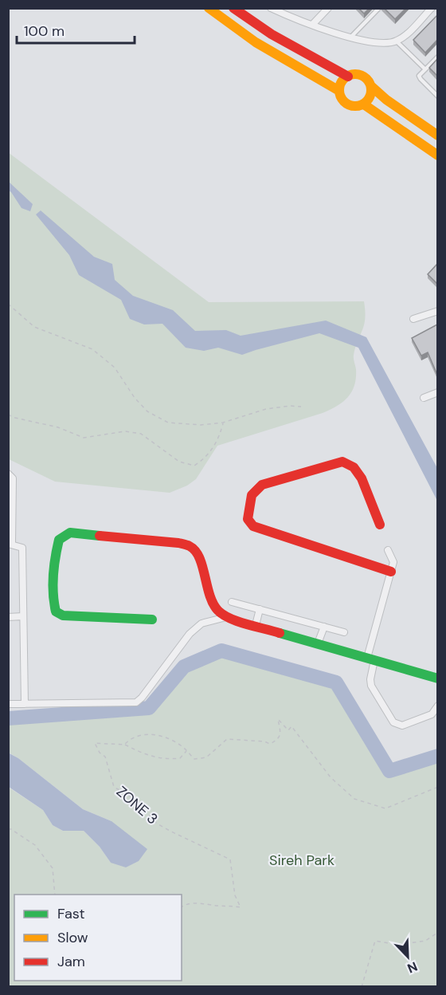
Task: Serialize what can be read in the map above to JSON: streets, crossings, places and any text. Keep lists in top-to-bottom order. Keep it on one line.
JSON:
{"streets":{"path":["ZONE 3"]},"parks":["Sireh Park"],"legend":["Fast","Slow","Jam"],"scale_bar":"100 m","north":"bottom right"}
